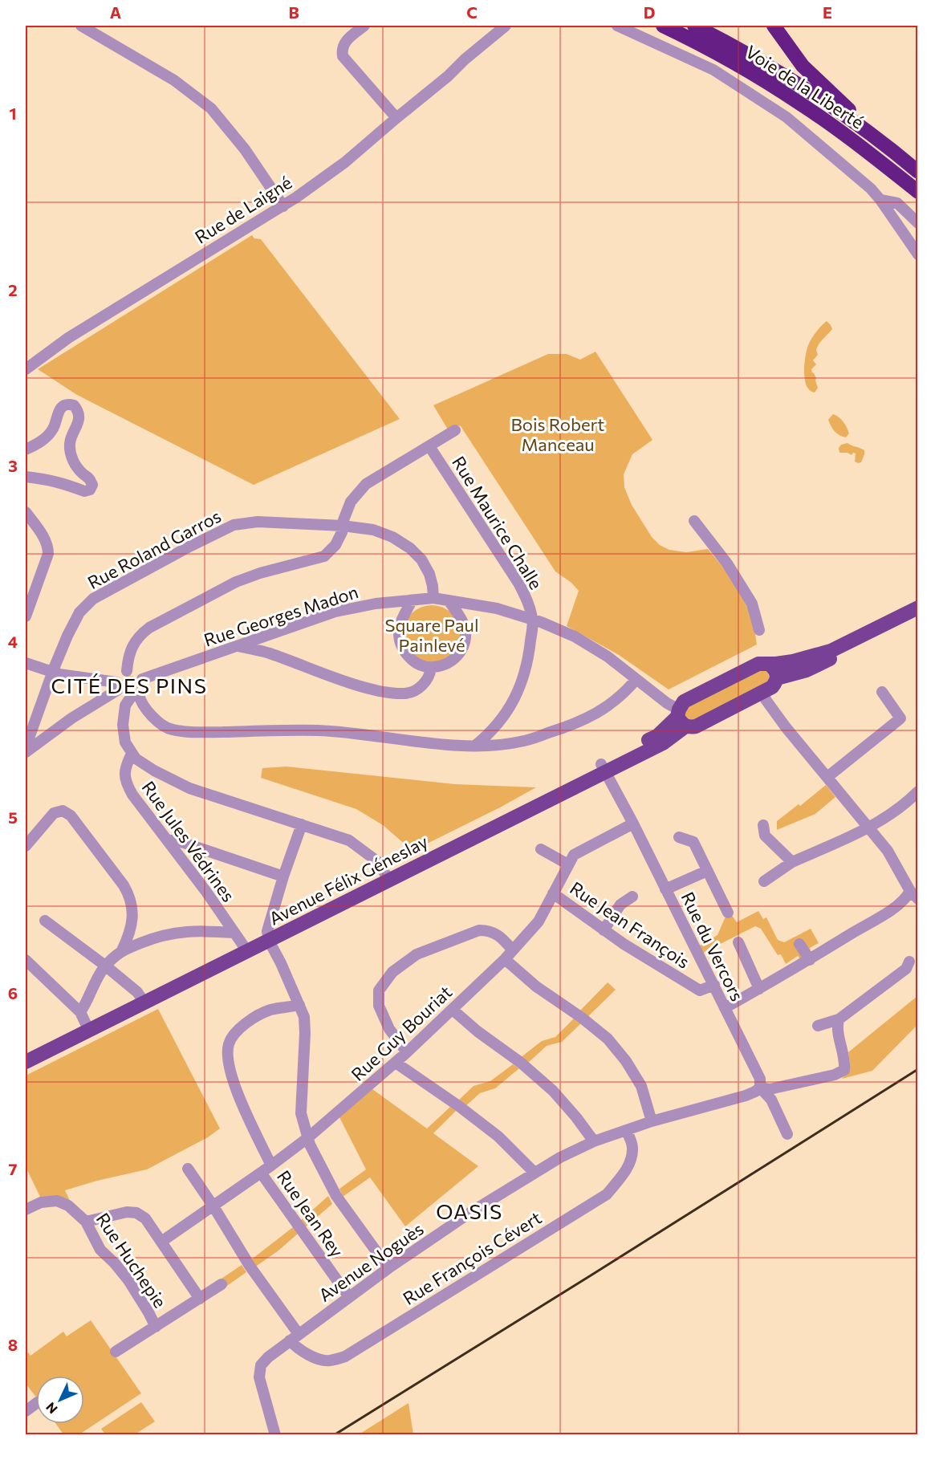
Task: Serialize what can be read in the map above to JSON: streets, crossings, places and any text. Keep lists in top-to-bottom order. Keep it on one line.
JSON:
{"streets":{"highway":["Voie de la Liberté"],"main road":["Avenue Félix Géneslay"],"street":["Rue de Laigné","Rue Maurice Challe","Rue Roland Garros","Rue Georges Madon","Rue Jules Védrines","Rue Jean François","Rue du Vercors","Rue Guy Bouriat","Rue Jean Rey","Rue François Cévert","Rue Huchepie","Avenue Noguès"]},"crossings":[["Rue Roland Garros","Rue Georges Madon"],["Rue Jules Védrines","Avenue Félix Géneslay"],["Avenue Félix Géneslay","Rue du Vercors"],["Rue Jean François","Rue du Vercors"],["Rue Jean François","Rue Guy Bouriat"],["Rue du Vercors","Rue Guy Bouriat"],["Rue du Vercors","Avenue Noguès"],["Rue Guy Bouriat","Rue Jean Rey"],["Rue Guy Bouriat","Rue François Cévert"],["Rue Jean Rey","Avenue Noguès"],["Rue François Cévert","Avenue Noguès"]],"districts":["CITÉ DES PINS","OASIS"],"parks":["Bois Robert Manceau","Square Paul Painlevé"],"north":"bottom left","grid":{"columns":["A","B","C","D","E"],"rows":["1","2","3","4","5","6","7","8"]}}
